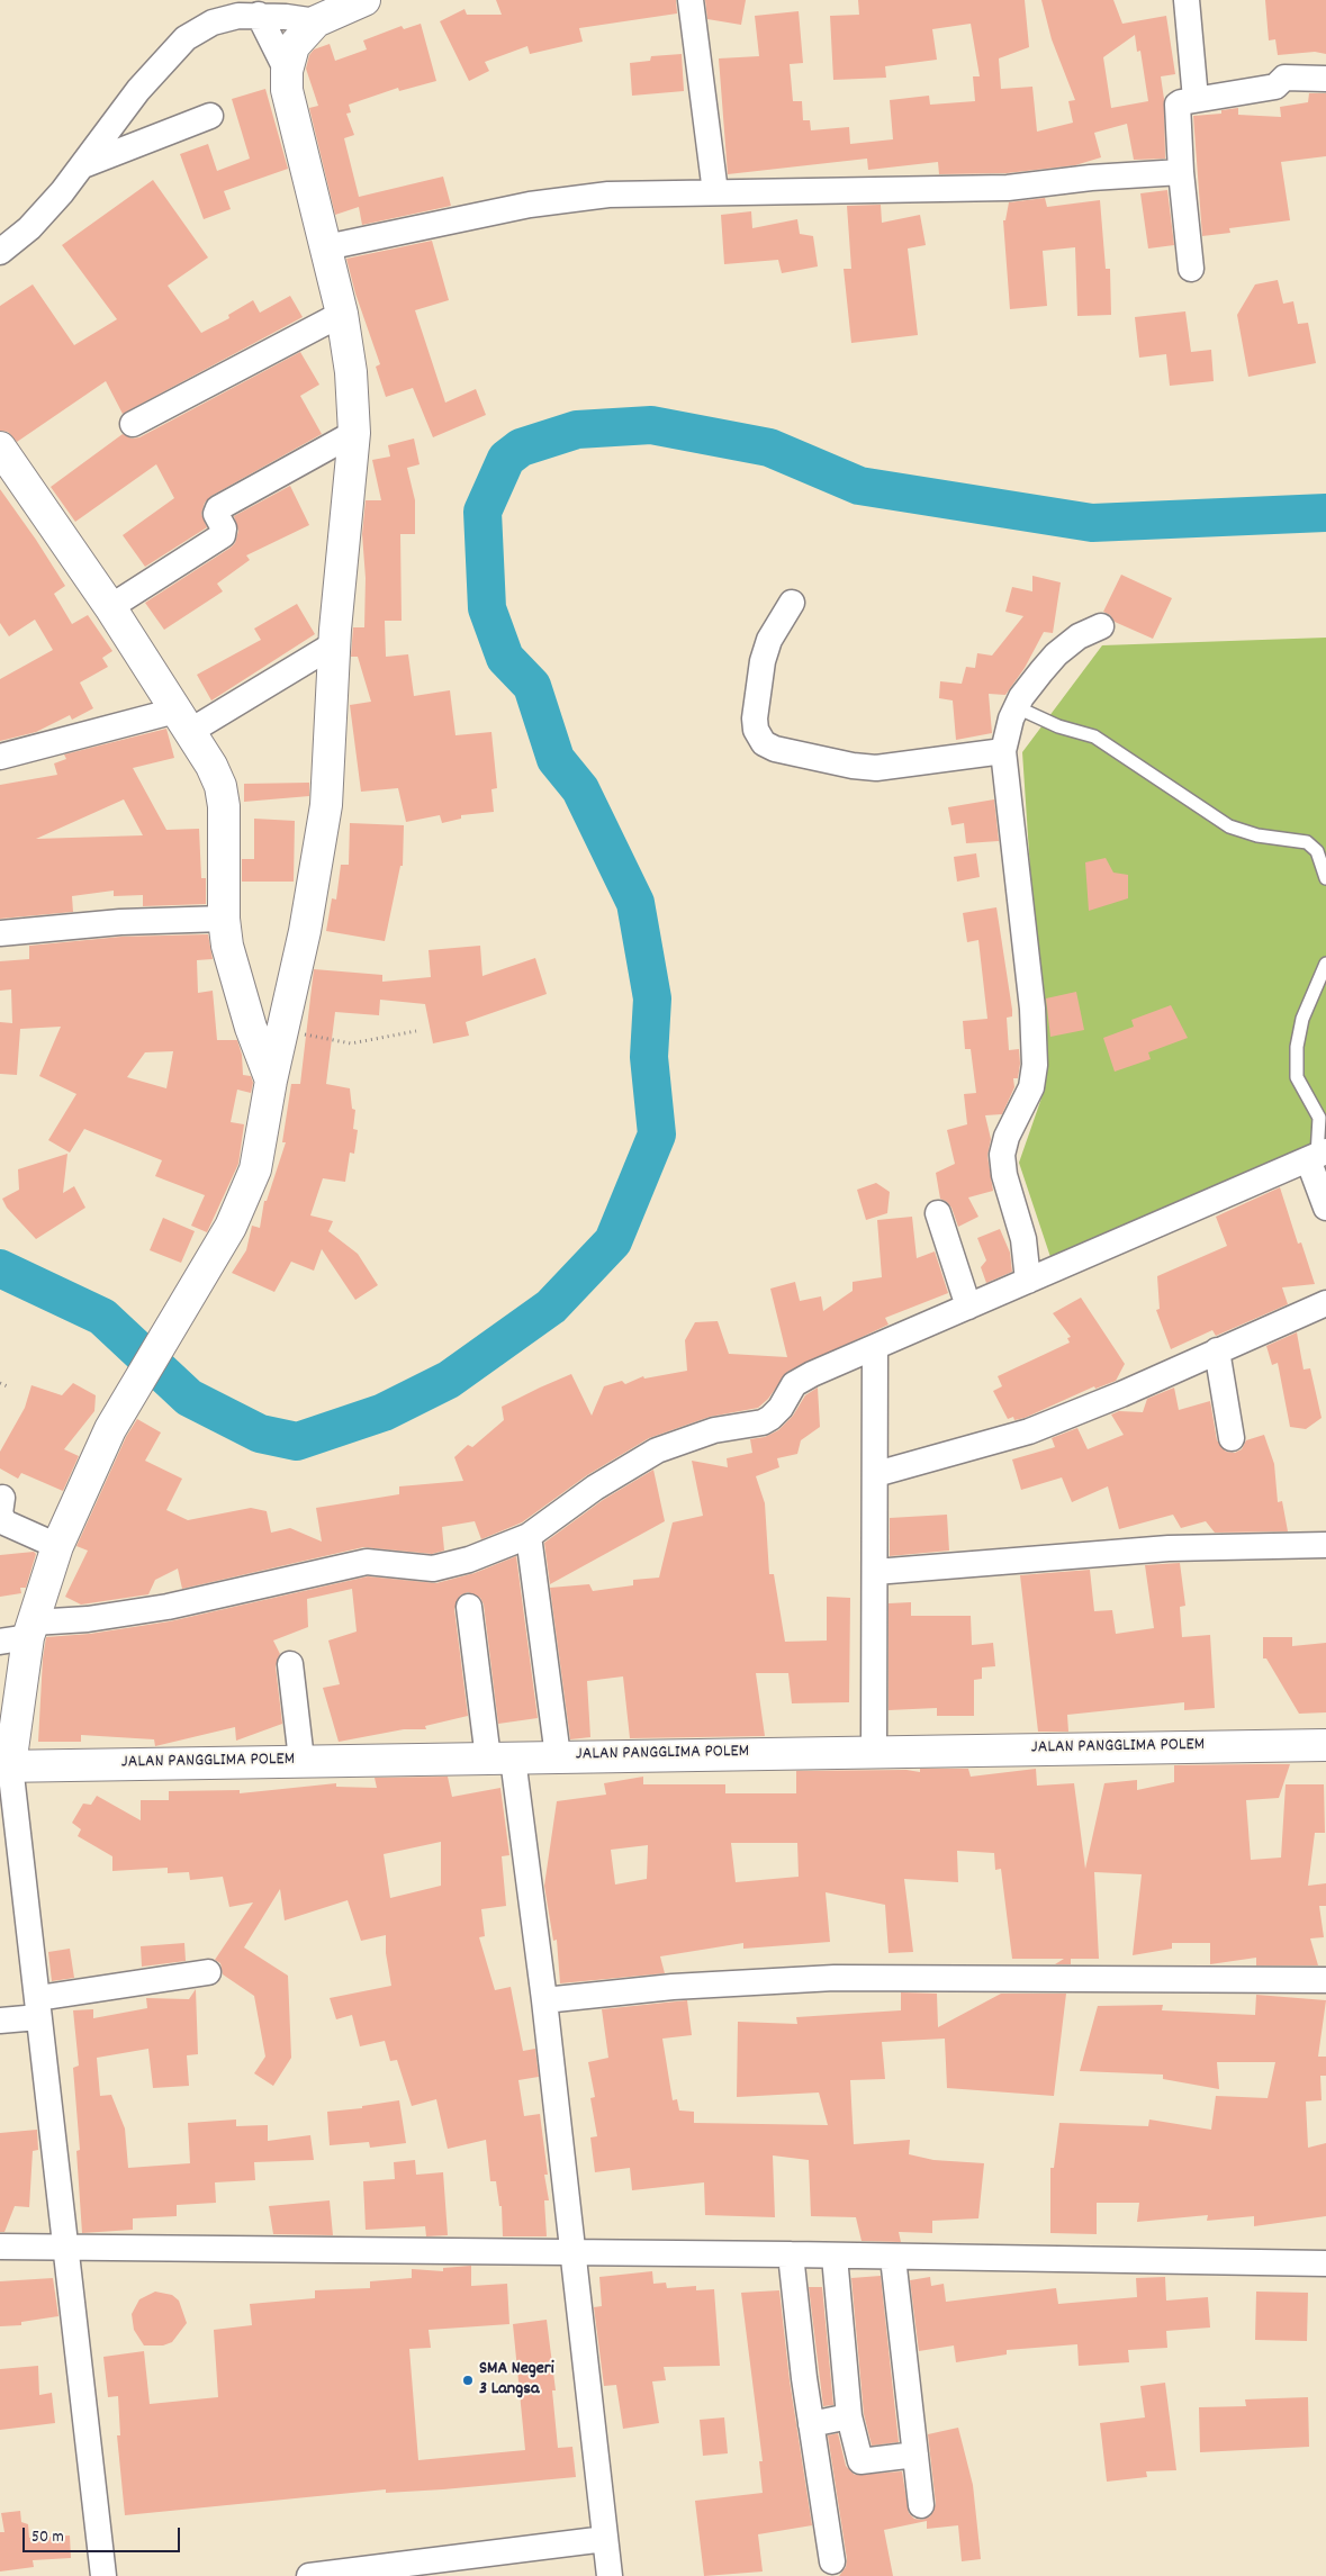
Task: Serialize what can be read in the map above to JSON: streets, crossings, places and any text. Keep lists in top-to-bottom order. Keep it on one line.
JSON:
{"streets":{"street":["JALAN PANGGLIMA POLEM"]},"places":["SMA Negeri 3 Langsa"],"scale_bar":"50 m"}
